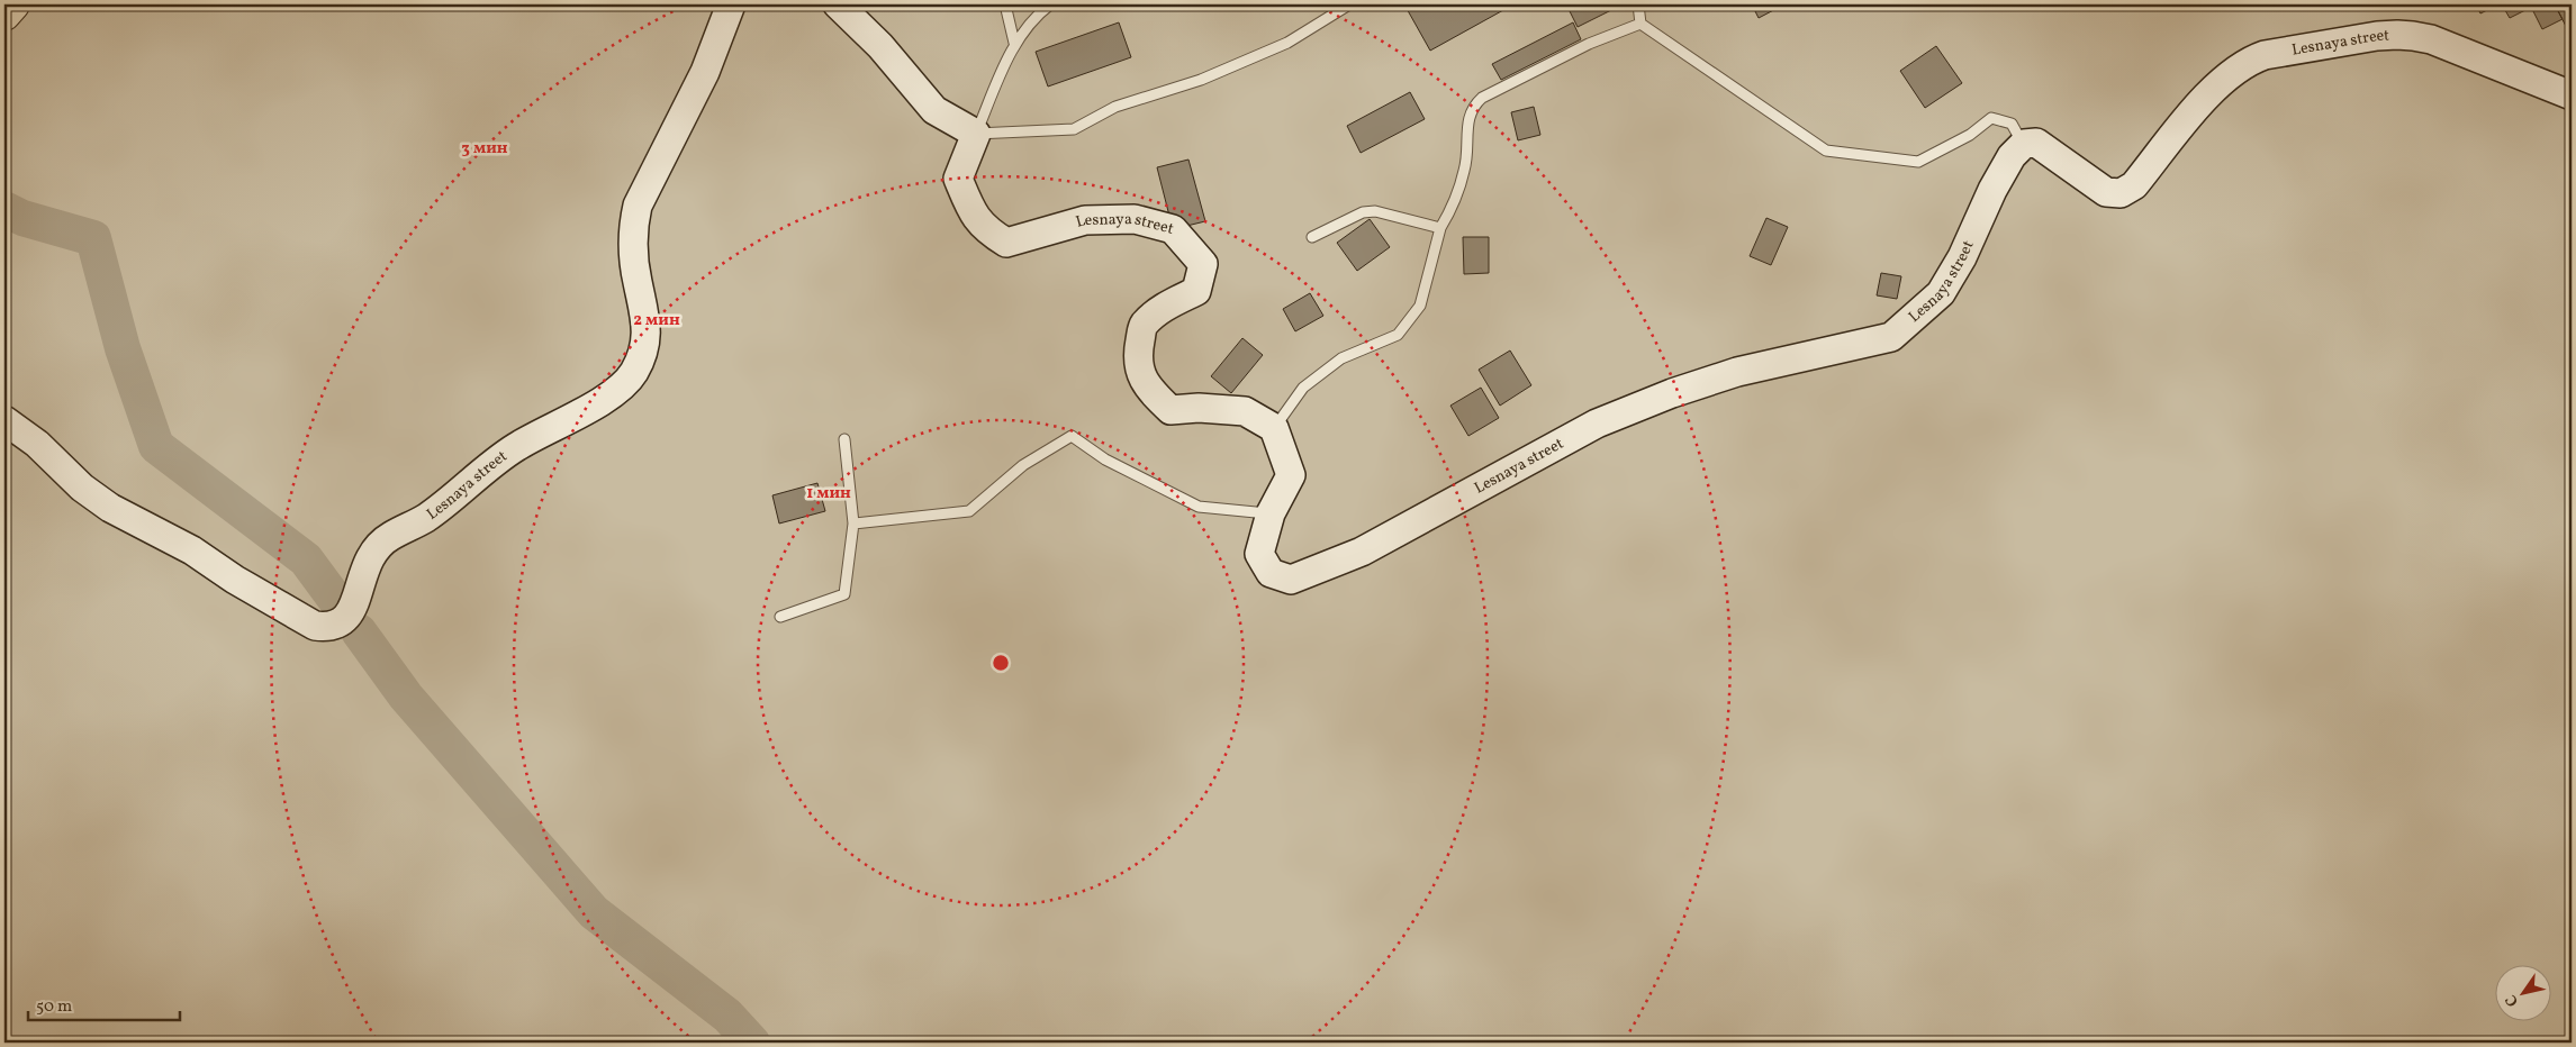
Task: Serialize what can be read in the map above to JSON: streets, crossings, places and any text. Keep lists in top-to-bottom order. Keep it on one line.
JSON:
{"streets":{"street":["Lesnaya street"]},"scale_bar":"50 m","north":"bottom left","rings":["3 мин","2 мин","1 мин"]}
